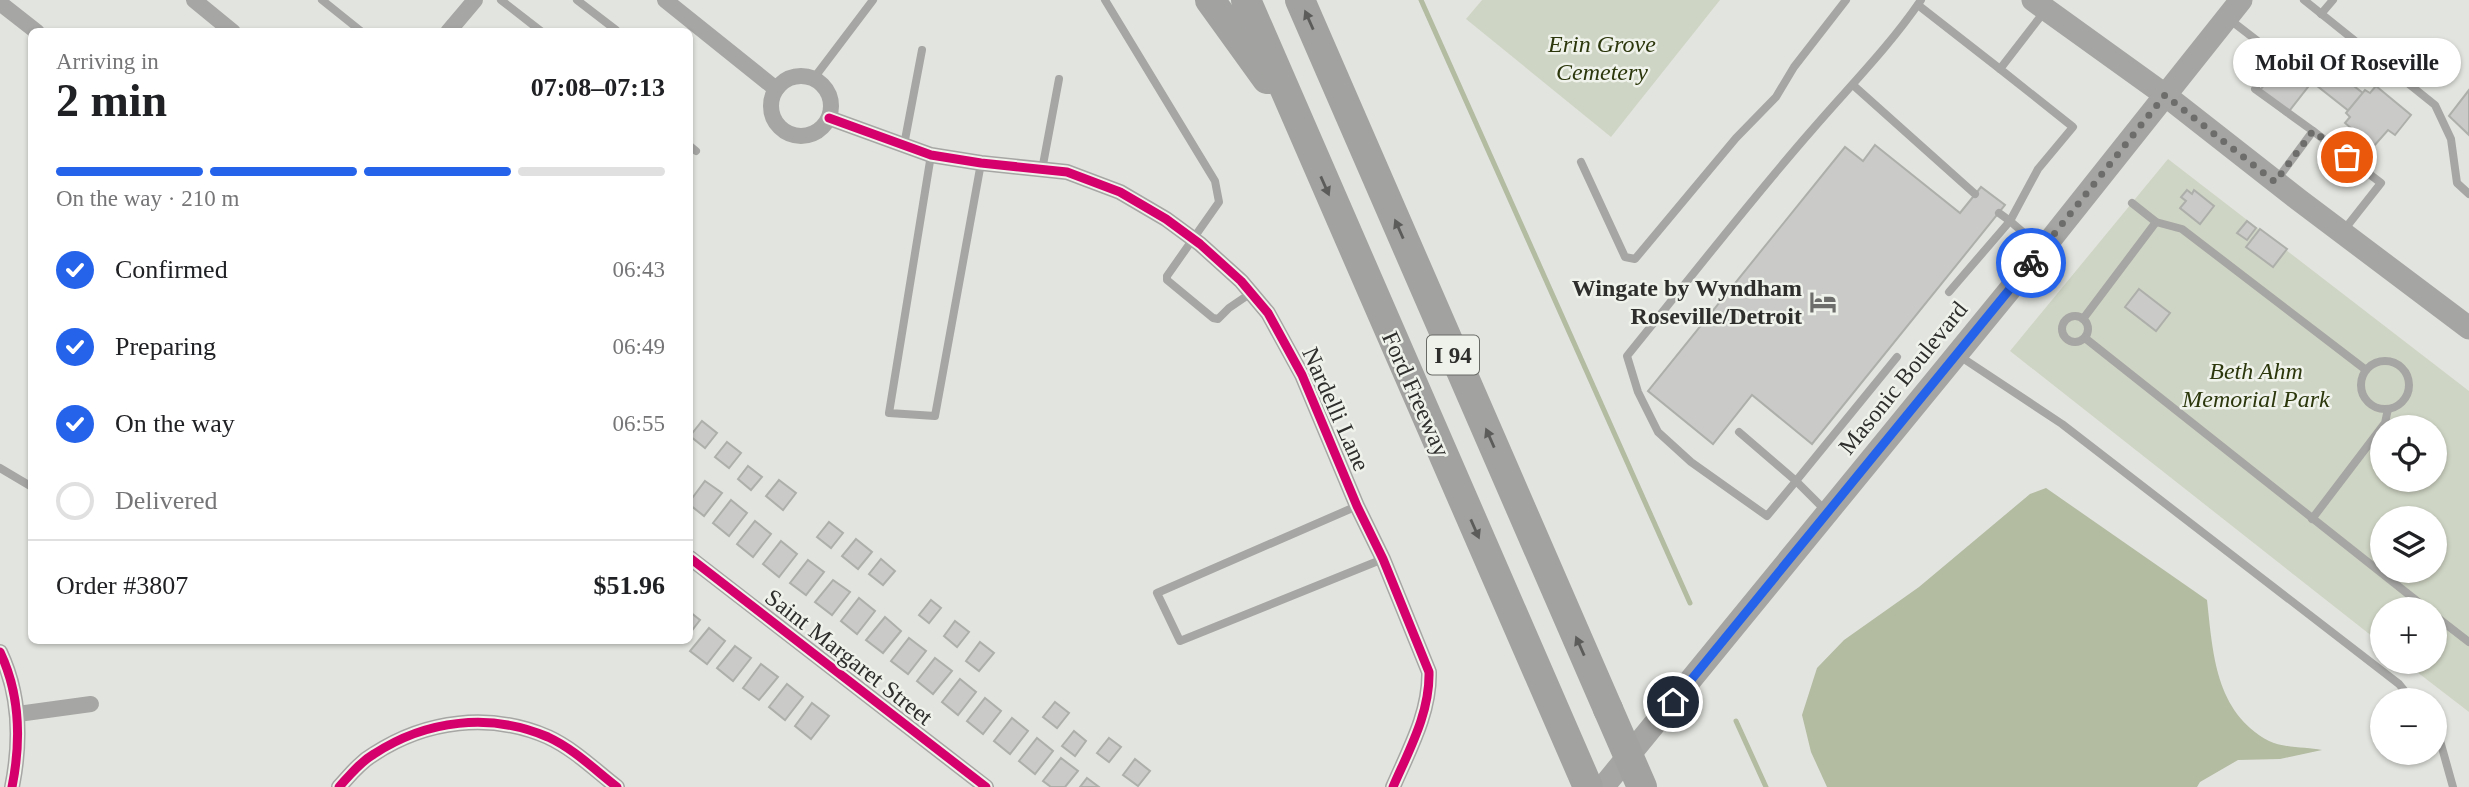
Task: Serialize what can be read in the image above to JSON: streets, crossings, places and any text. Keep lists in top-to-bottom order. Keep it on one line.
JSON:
{"streets":{"highway":["I 94","Ford Freeway"],"main road":["Masonic Boulevard"],"street":["Nardelli Lane","Saint Margaret Street"]},"parks":["Erin Grove Cemetery","Beth Ahm Memorial Park"],"places":{"other":["Mobil Of Roseville"],"hotel":["Wingate by Wyndham Roseville/Detroit"]},"page":{"heading":["2 min","Arriving in","07:08–07:13"],"panel":["Order #3807","$51.96"],"bubble":"Mobil Of Roseville","bar":"On the way · 210 m","list":[["Confirmed","06:43"],["Preparing","06:49"],["On the way","06:55"],"Delivered"],"map_buttons":["+","−"]}}
